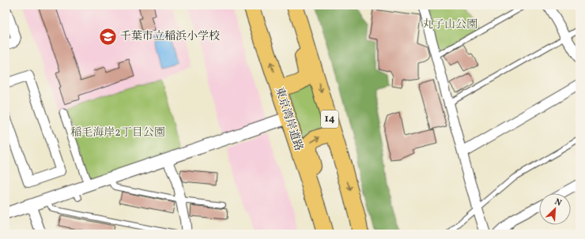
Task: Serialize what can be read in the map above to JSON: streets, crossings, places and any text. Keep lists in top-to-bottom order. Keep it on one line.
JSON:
{"streets":{"highway":["東京湾岸道路","14"]},"parks":["丸子山公園","稲毛海岸2丁目公園"],"places":{"school or university":["千葉市立稲浜小学校"]},"north":"top right"}
